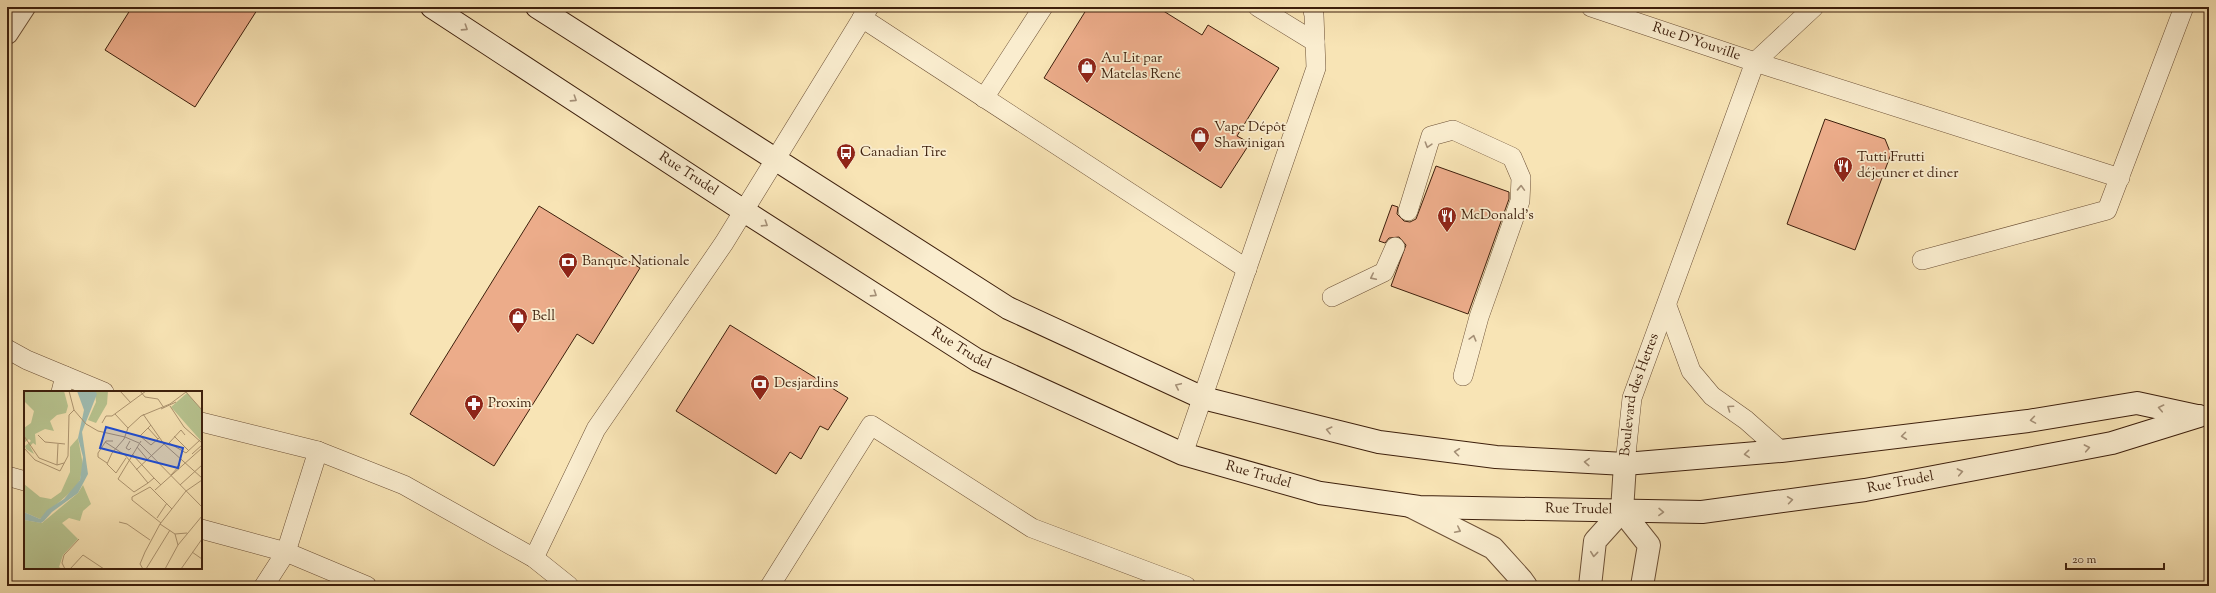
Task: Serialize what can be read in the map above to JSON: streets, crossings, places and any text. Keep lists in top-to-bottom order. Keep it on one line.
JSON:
{"streets":{"main road":["Rue Trudel","Boulevard des Hetres"],"lane":["Rue D'Youville"]},"crossings":[["Rue D'Youville","Boulevard des Hetres"],["Rue Trudel","Boulevard des Hetres"]],"places":{"shop":["Au Lit par Matelas René","Vape Dépôt Shawinigan","Bell"],"bus stop":["Canadian Tire"],"restaurant":["Tutti Frutti déjeuner et diner","McDonald's"],"bank":["Banque Nationale","Desjardins"],"pharmacy":["Proxim"]},"scale_bar":"20 m"}
